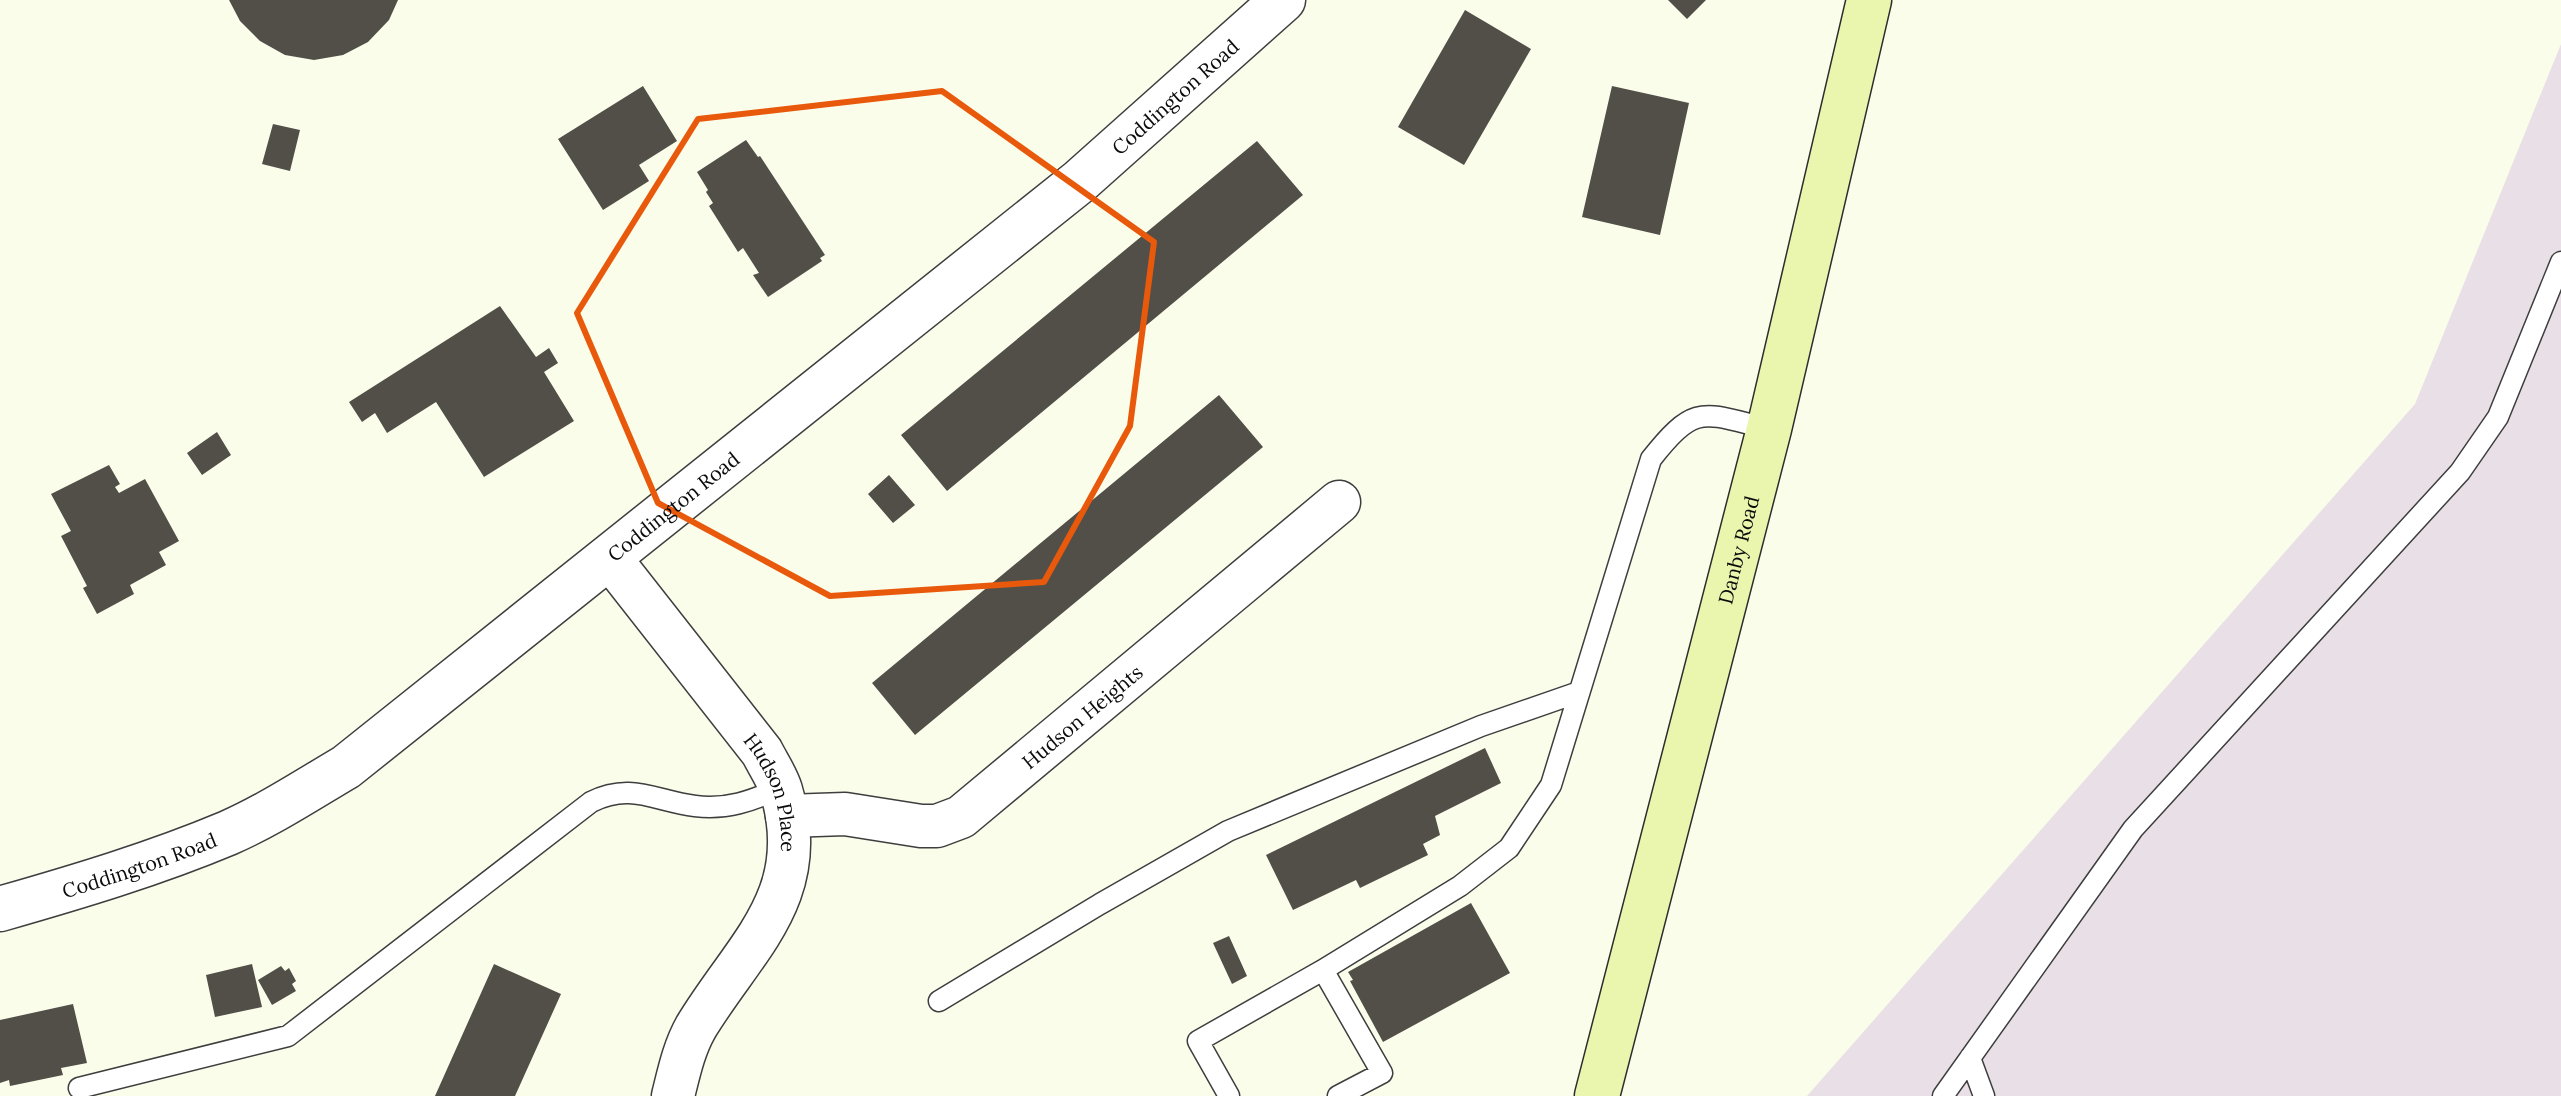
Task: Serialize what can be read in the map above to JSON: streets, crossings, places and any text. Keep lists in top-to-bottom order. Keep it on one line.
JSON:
{"streets":{"main road":["Danby Road"],"street":["Coddington Road","Hudson Heights","Hudson Place"]},"crossings":[["Coddington Road","Hudson Place"],["Hudson Heights","Hudson Place"]]}
